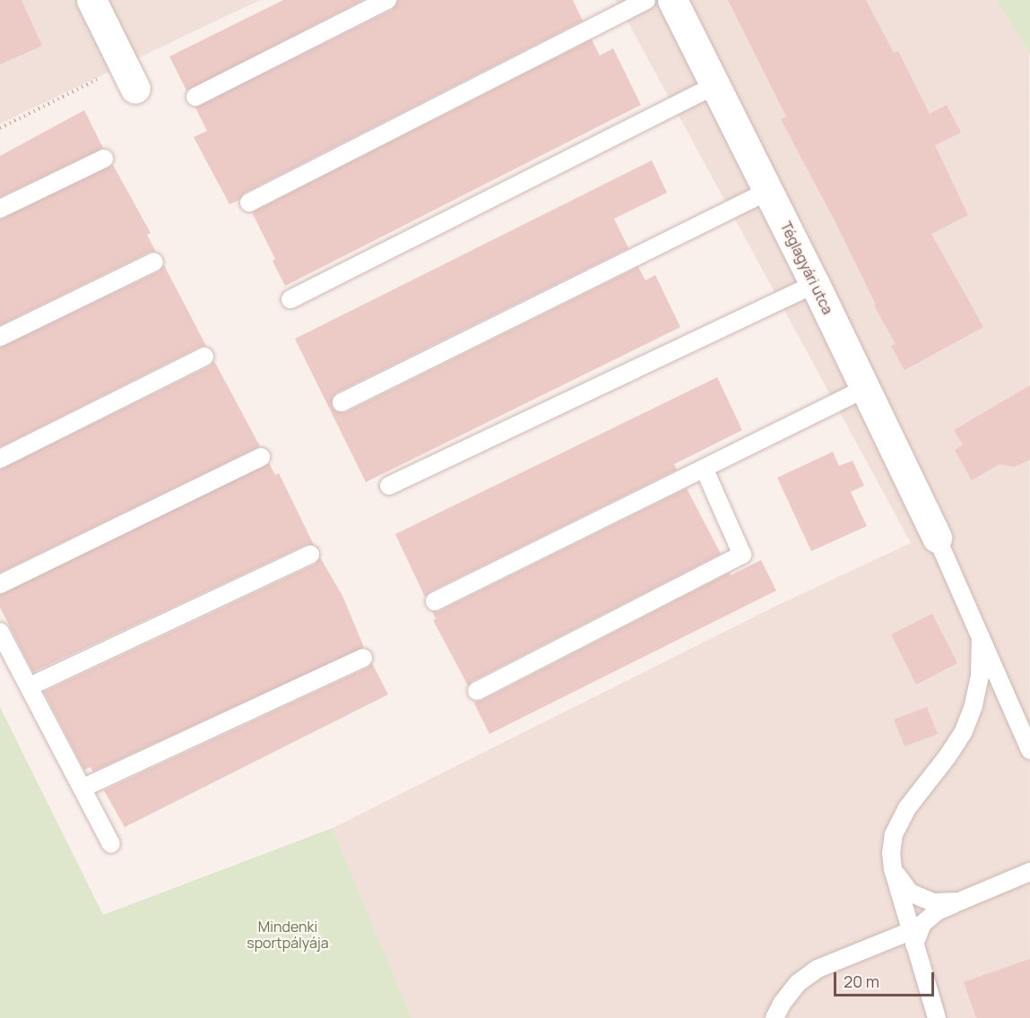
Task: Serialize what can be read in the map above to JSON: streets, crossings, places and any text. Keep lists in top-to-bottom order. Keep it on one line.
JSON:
{"streets":{"street":["Téglagyári utca"]},"parks":["Mindenki sportpályája"],"scale_bar":"20 m"}
